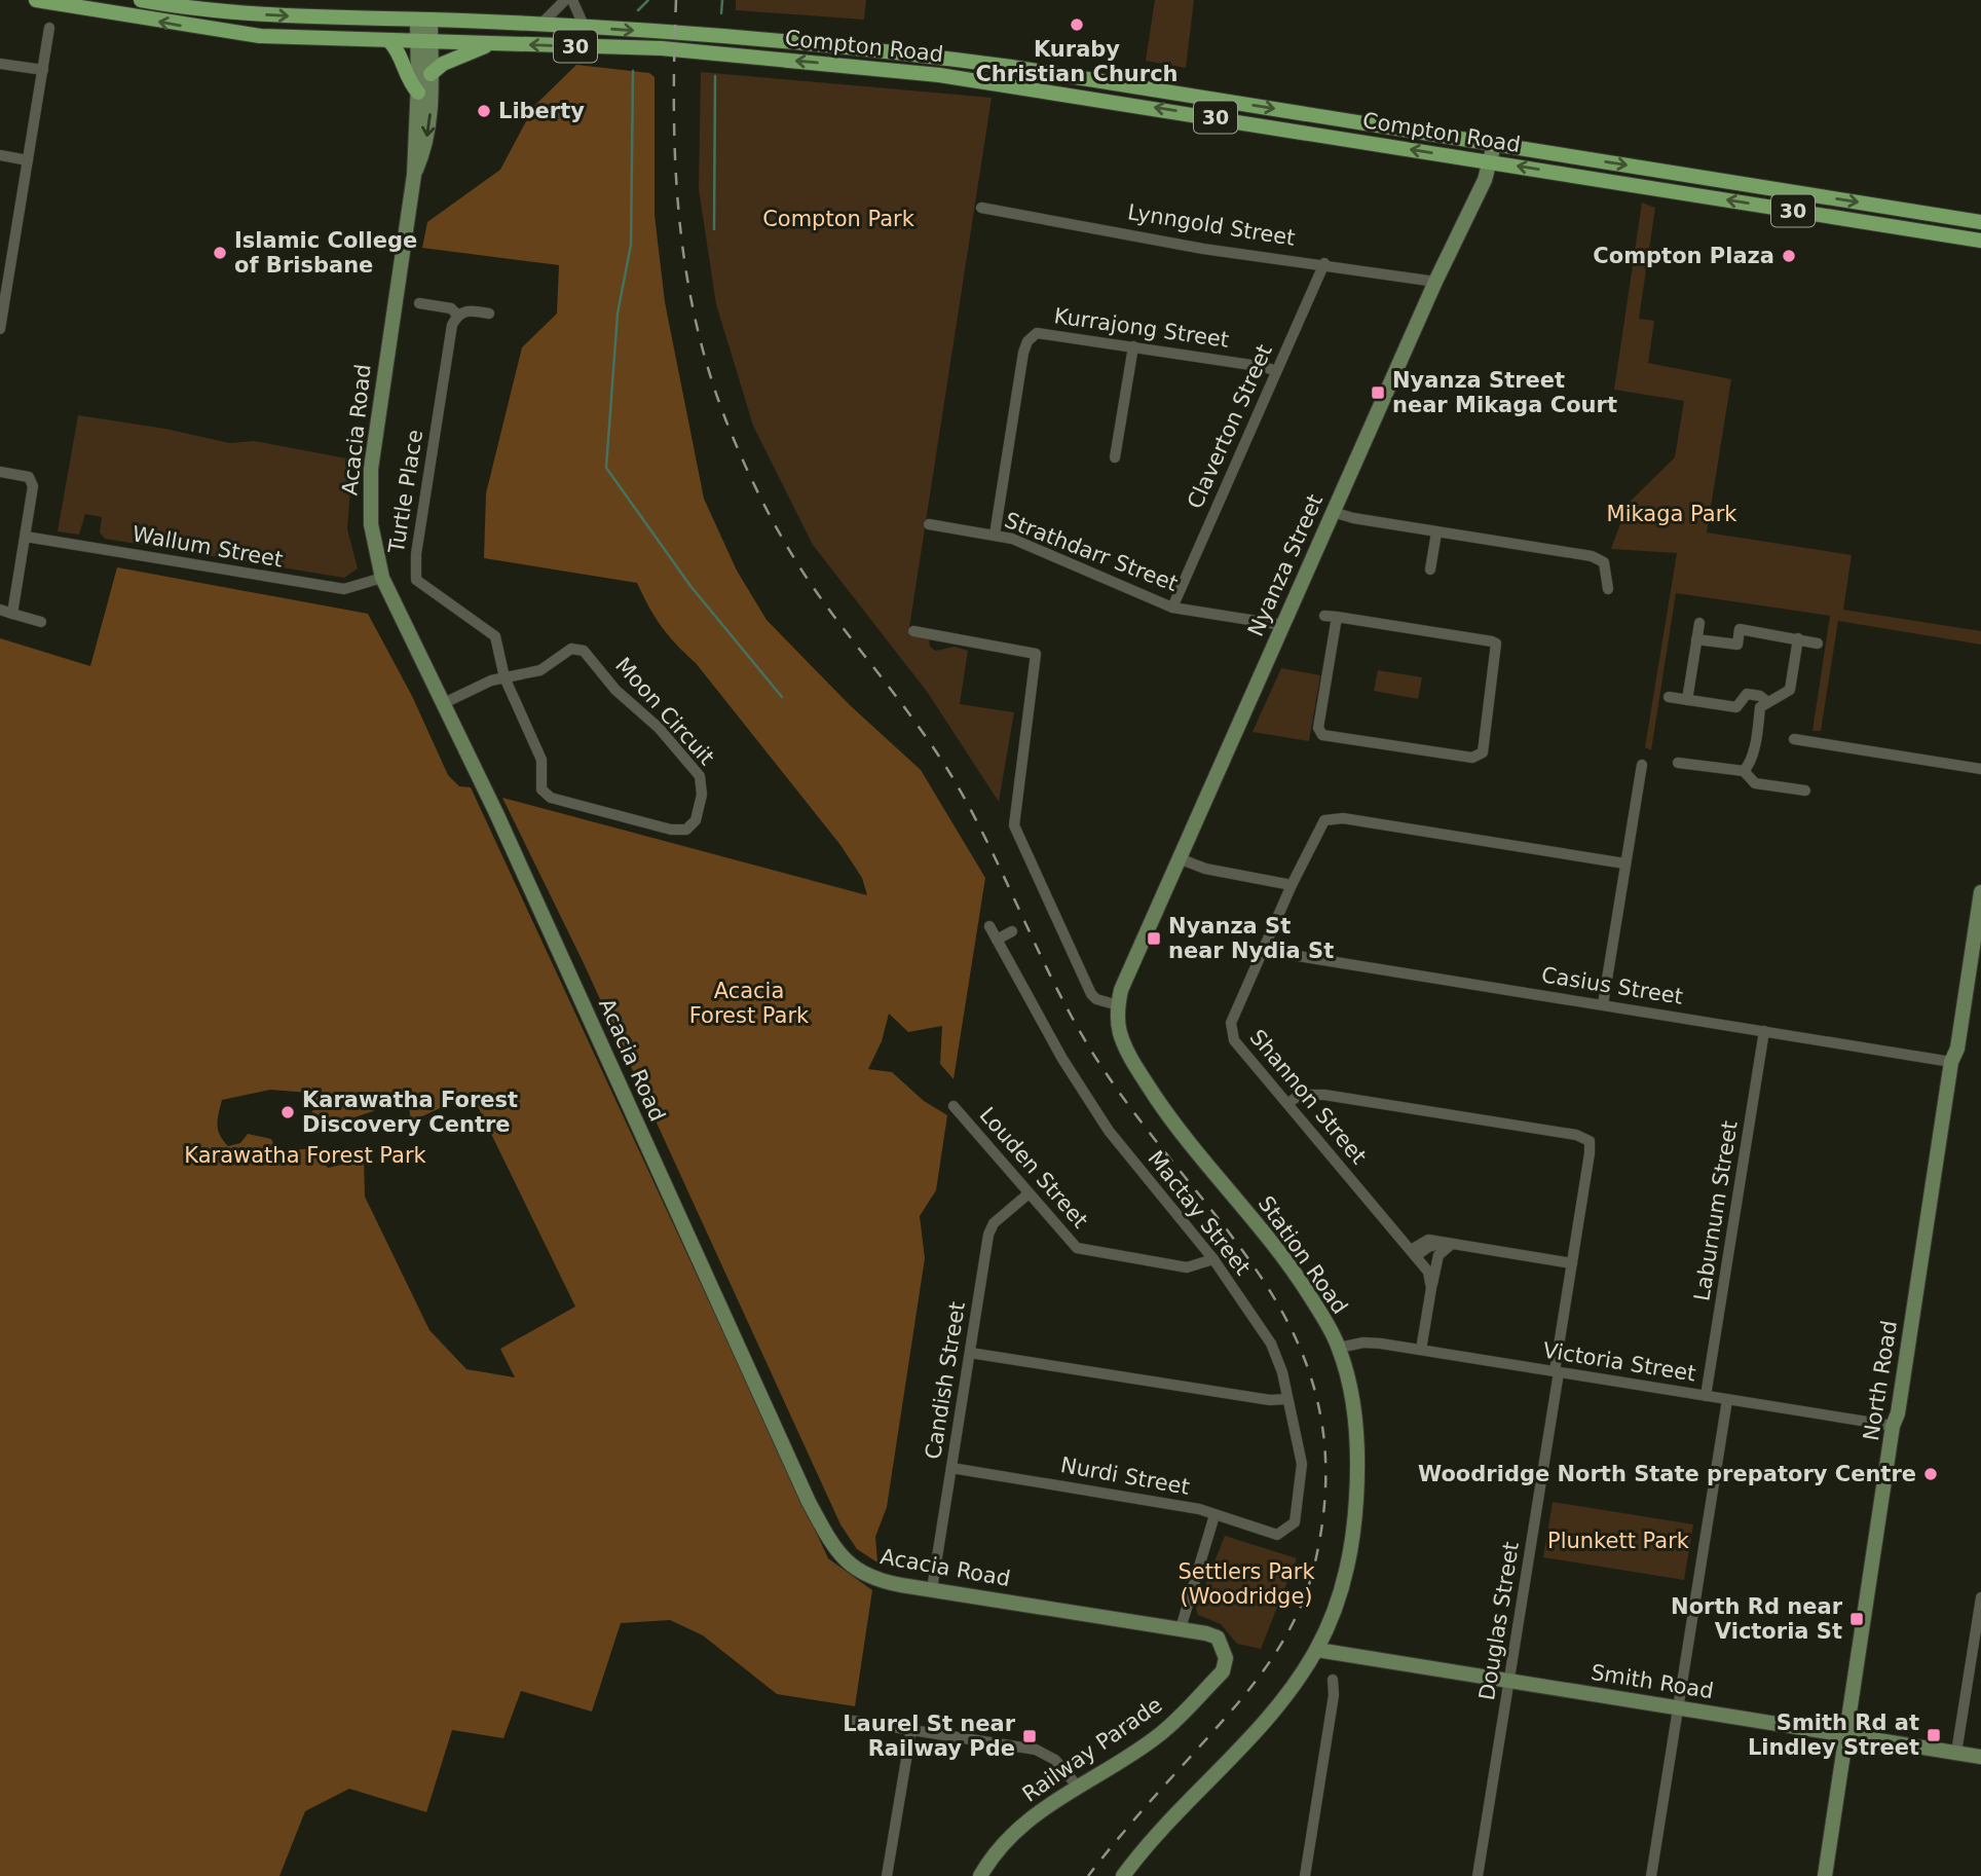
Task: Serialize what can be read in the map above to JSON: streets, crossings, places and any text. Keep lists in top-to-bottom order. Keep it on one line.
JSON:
{"streets":{"main road":["30","Compton Road"],"street":["Lynngold Street","Kurrajong Street","Claverton Street","Acacia Road","Turtle Place","Wallum Street","Strathdarr Street","Nyanza Street","Moon Circuit","Casius Street","Shannon Street","Louden Street","Laburnum Street","Mactay Street","Station Road","Victoria Street","Candish Street","North Road","Nurdi Street","Douglas Street","Smith Road","Railway Parade"]},"crossings":[["Compton Road","Acacia Road"],["Compton Road","Nyanza Street"],["Lynngold Street","Claverton Street"],["Lynngold Street","Nyanza Street"],["Kurrajong Street","Claverton Street"],["Kurrajong Street","Strathdarr Street"],["Claverton Street","Strathdarr Street"],["Acacia Road","Wallum Street"],["Acacia Road","Moon Circuit"],["Acacia Road","Candish Street"],["Acacia Road","Railway Parade"],["Turtle Place","Moon Circuit"],["Strathdarr Street","Nyanza Street"],["Nyanza Street","Station Road"],["Casius Street","Shannon Street"],["Casius Street","Laburnum Street"],["Casius Street","North Road"],["Shannon Street","Douglas Street"],["Louden Street","Mactay Street"],["Louden Street","Candish Street"],["Laburnum Street","Victoria Street"],["Mactay Street","Nurdi Street"],["Station Road","Victoria Street"],["Station Road","Smith Road"],["Victoria Street","North Road"],["Victoria Street","Douglas Street"],["Candish Street","Nurdi Street"],["North Road","Smith Road"],["Douglas Street","Smith Road"]],"parks":["Compton Park","Mikaga Park","Acacia Forest Park","Karawatha Forest Park","Plunkett Park","Settlers Park (Woodridge)"],"places":{"other":["Kuraby Christian Church","Liberty","Islamic College of Brisbane","Compton Plaza","Karawatha Forest Discovery Centre","Woodridge North State prepatory Centre"],"transit":["Nyanza Street near Mikaga Court","Nyanza St near Nydia St","North Rd near Victoria St","Smith Rd at Lindley Street","Laurel St near Railway Pde"]}}
